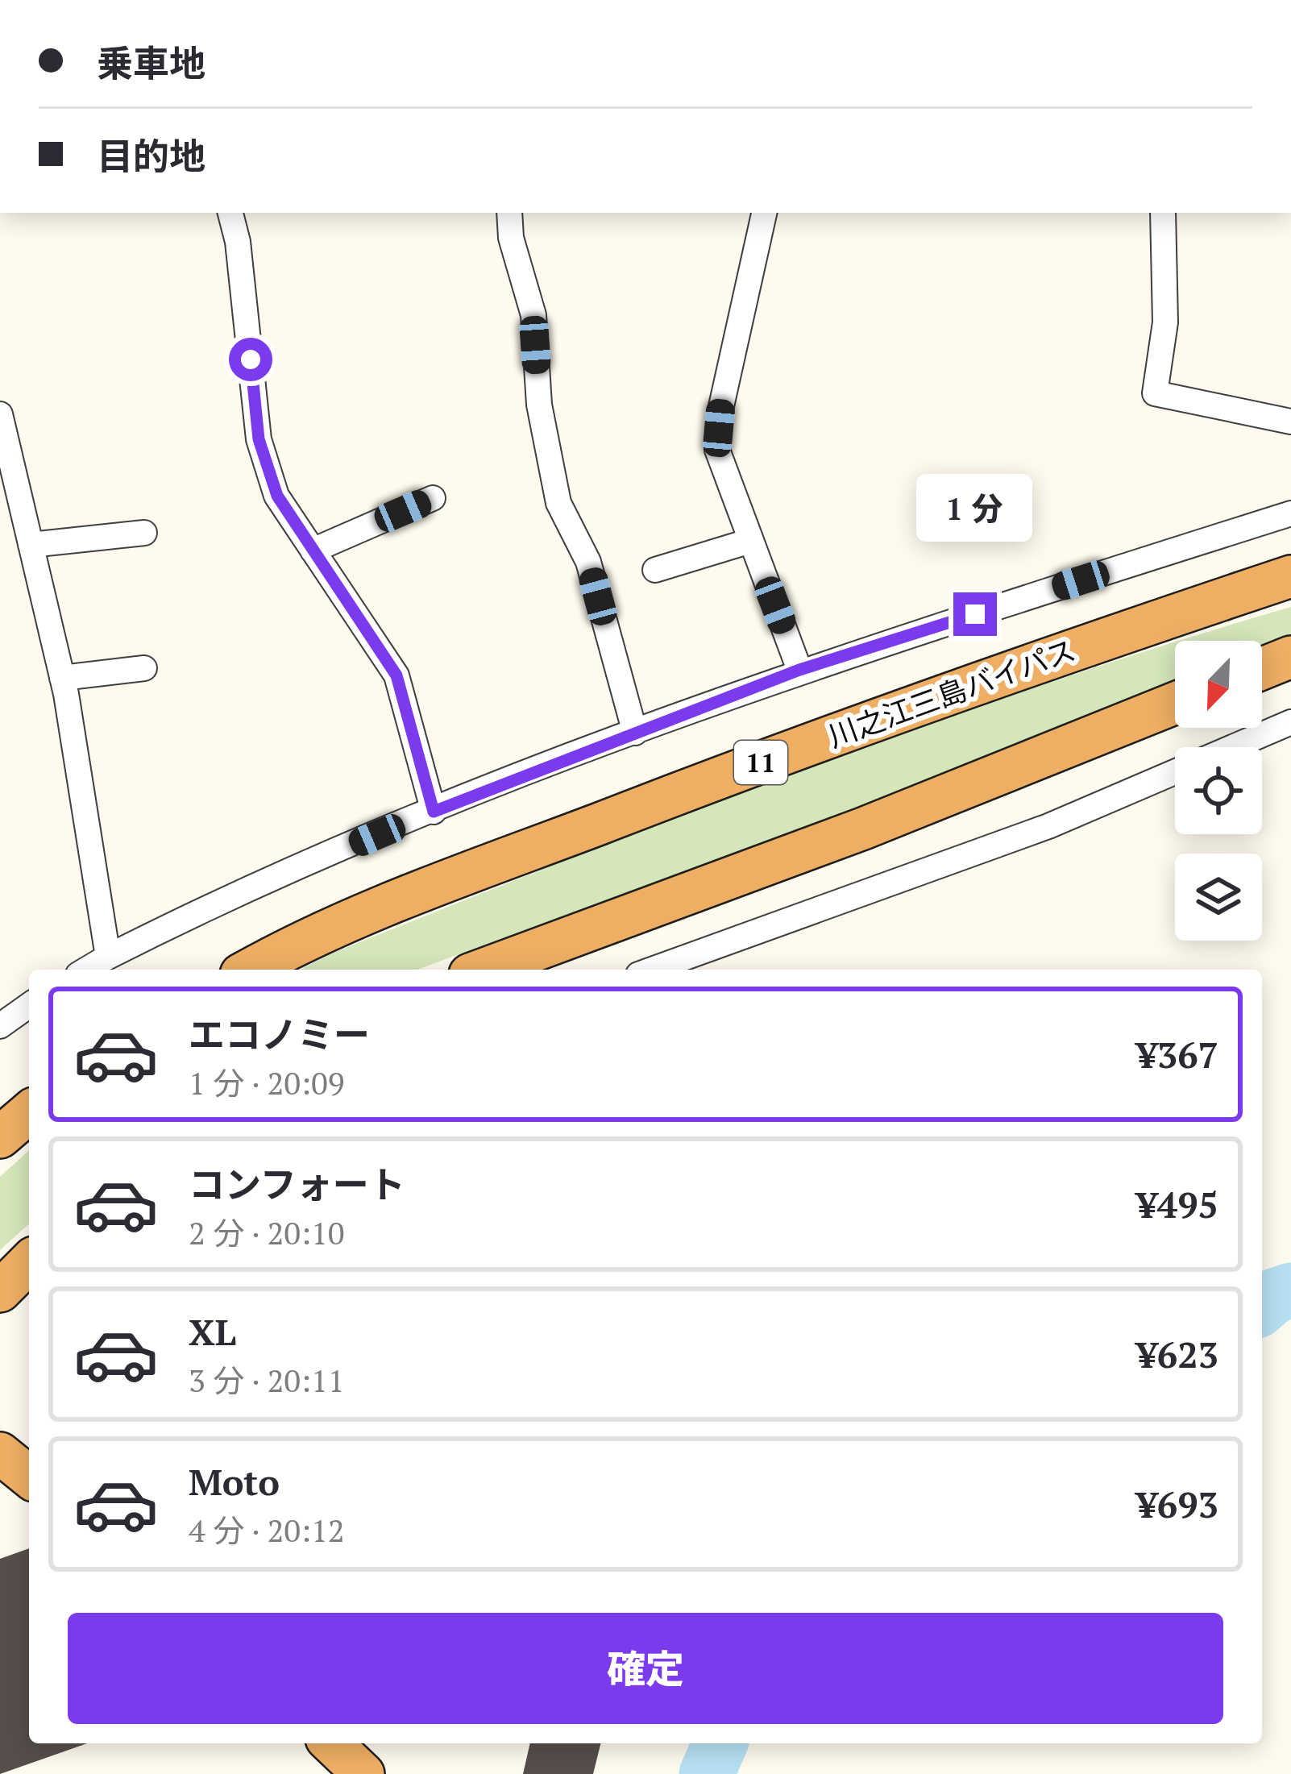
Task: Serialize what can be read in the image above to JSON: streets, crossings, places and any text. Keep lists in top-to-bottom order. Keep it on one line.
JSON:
{"streets":{"highway":["川之江三島バイパス","11"]},"north":"bottom left","page":{"banner":["乗車地","目的地"],"bubble":"1 分","list":[{"name":"エコノミー","note":"1 分 · 20:09","value":"¥367"},{"name":"コンフォート","note":"2 分 · 20:10","value":"¥495"},{"name":"XL","note":"3 分 · 20:11","value":"¥623"},{"name":"Moto","note":"4 分 · 20:12","value":"¥693"}],"buttons":"確定"}}
